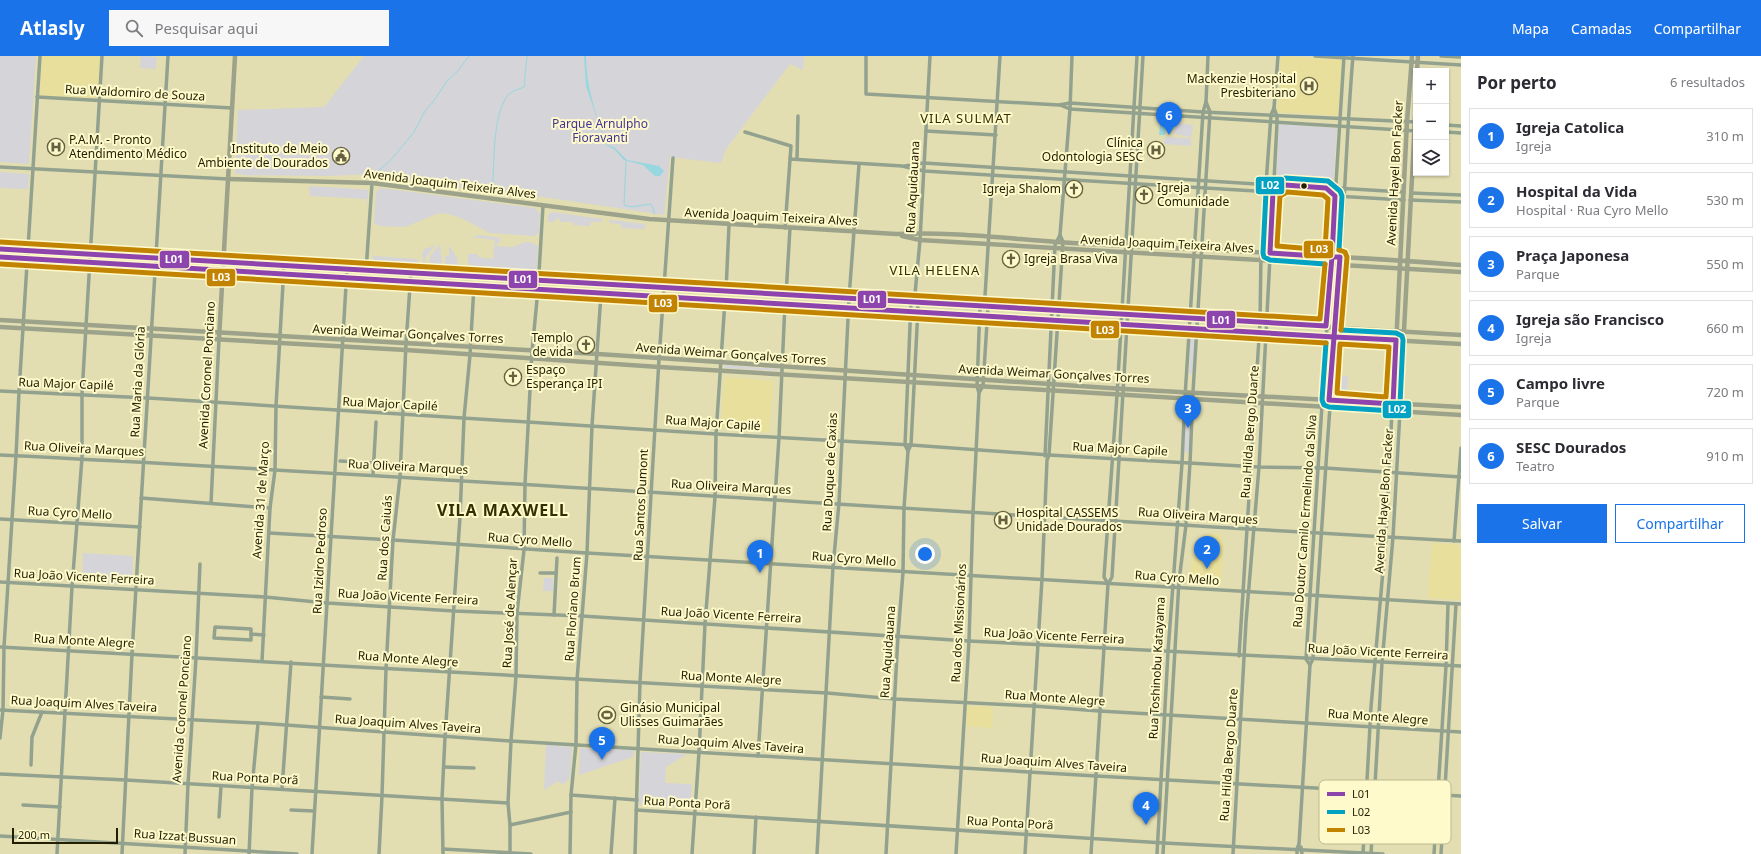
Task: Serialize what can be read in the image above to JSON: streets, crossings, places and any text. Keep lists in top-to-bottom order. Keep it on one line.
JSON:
{"streets":{"main road":["Avenida Hayel Bon Facker","Avenida Joaquim Teixeira Alves","Avenida Weimar Gonçalves Torres","Avenida Coronel Ponciano"],"street":["Rua Waldomiro de Souza","Rua Aquidauana","Rua Maria da Glória","Rua Major Capilé","Rua Hilda Bergo Duarte","Rua Oliveira Marques","Rua Major Capile","Rua Duque de Caxias","Avenida 31 de Março","Rua Santos Dumont","Rua Cyro Mello","Rua Doutor Camilo Ermelindo da Silva","Rua dos Caiuás","Rua Izidro Pedroso","Rua João Vicente Ferreira","Rua Floriano Brum","Rua José de Alençar","Rua dos Missionários","Rua Monte Alegre","Rua Toshinobu Katayama","Rua Joaquim Alves Taveira","Rua Ponta Porã","Rua Izzat Bussuan"]},"crossings":[["Rua Waldomiro de Souza","Avenida Coronel Ponciano"],["Rua Waldomiro de Souza","Rua Maria da Glória"],["Avenida Hayel Bon Facker","Avenida Joaquim Teixeira Alves"],["Avenida Hayel Bon Facker","Avenida Weimar Gonçalves Torres"],["Avenida Hayel Bon Facker","Rua Oliveira Marques"],["Avenida Hayel Bon Facker","Rua Major Capile"],["Avenida Hayel Bon Facker","Rua Cyro Mello"],["Avenida Hayel Bon Facker","Rua João Vicente Ferreira"],["Avenida Hayel Bon Facker","Rua Monte Alegre"],["Avenida Hayel Bon Facker","Rua Ponta Porã"],["Avenida Joaquim Teixeira Alves","Rua Aquidauana"],["Avenida Joaquim Teixeira Alves","Avenida Coronel Ponciano"],["Avenida Joaquim Teixeira Alves","Rua Maria da Glória"],["Avenida Joaquim Teixeira Alves","Rua Hilda Bergo Duarte"],["Avenida Joaquim Teixeira Alves","Rua Duque de Caxias"],["Avenida Joaquim Teixeira Alves","Rua Santos Dumont"],["Avenida Joaquim Teixeira Alves","Rua Doutor Camilo Ermelindo da Silva"],["Avenida Joaquim Teixeira Alves","Rua José de Alençar"],["Avenida Joaquim Teixeira Alves","Rua dos Missionários"],["Avenida Joaquim Teixeira Alves","Rua Toshinobu Katayama"],["Rua Aquidauana","Avenida Weimar Gonçalves Torres"],["Rua Aquidauana","Rua Oliveira Marques"],["Rua Aquidauana","Rua Major Capile"],["Rua Aquidauana","Rua Cyro Mello"],["Rua Aquidauana","Rua João Vicente Ferreira"],["Rua Aquidauana","Rua Monte Alegre"],["Rua Aquidauana","Rua Joaquim Alves Taveira"],["Rua Aquidauana","Rua Ponta Porã"],["Avenida Weimar Gonçalves Torres","Avenida Coronel Ponciano"],["Avenida Weimar Gonçalves Torres","Rua Maria da Glória"],["Avenida Weimar Gonçalves Torres","Rua Hilda Bergo Duarte"],["Avenida Weimar Gonçalves Torres","Rua Duque de Caxias"],["Avenida Weimar Gonçalves Torres","Avenida 31 de Março"],["Avenida Weimar Gonçalves Torres","Rua Santos Dumont"],["Avenida Weimar Gonçalves Torres","Rua Doutor Camilo Ermelindo da Silva"],["Avenida Weimar Gonçalves Torres","Rua dos Caiuás"],["Avenida Weimar Gonçalves Torres","Rua Izidro Pedroso"],["Avenida Weimar Gonçalves Torres","Rua Floriano Brum"],["Avenida Weimar Gonçalves Torres","Rua José de Alençar"],["Avenida Weimar Gonçalves Torres","Rua dos Missionários"],["Avenida Weimar Gonçalves Torres","Rua Toshinobu Katayama"],["Avenida Coronel Ponciano","Rua Major Capilé"],["Avenida Coronel Ponciano","Rua Oliveira Marques"],["Avenida Coronel Ponciano","Rua João Vicente Ferreira"],["Avenida Coronel Ponciano","Rua Monte Alegre"],["Avenida Coronel Ponciano","Rua Joaquim Alves Taveira"],["Avenida Coronel Ponciano","Rua Ponta Porã"],["Avenida Coronel Ponciano","Rua Izzat Bussuan"],["Rua Maria da Glória","Rua Major Capilé"],["Rua Maria da Glória","Rua Oliveira Marques"],["Rua Maria da Glória","Rua Cyro Mello"],["Rua Maria da Glória","Rua João Vicente Ferreira"],["Rua Maria da Glória","Rua Monte Alegre"],["Rua Maria da Glória","Rua Joaquim Alves Taveira"],["Rua Maria da Glória","Rua Ponta Porã"],["Rua Maria da Glória","Rua Izzat Bussuan"],["Rua Major Capilé","Rua Major Capile"],["Rua Major Capilé","Avenida 31 de Março"],["Rua Major Capilé","Rua Santos Dumont"],["Rua Major Capilé","Rua dos Caiuás"],["Rua Major Capilé","Rua Izidro Pedroso"],["Rua Major Capilé","Rua Floriano Brum"],["Rua Major Capilé","Rua José de Alençar"],["Rua Hilda Bergo Duarte","Rua Oliveira Marques"],["Rua Hilda Bergo Duarte","Rua Major Capile"],["Rua Hilda Bergo Duarte","Rua Cyro Mello"],["Rua Hilda Bergo Duarte","Rua João Vicente Ferreira"],["Rua Hilda Bergo Duarte","Rua Monte Alegre"],["Rua Hilda Bergo Duarte","Rua Joaquim Alves Taveira"],["Rua Hilda Bergo Duarte","Rua Ponta Porã"],["Rua Oliveira Marques","Rua Duque de Caxias"],["Rua Oliveira Marques","Avenida 31 de Março"],["Rua Oliveira Marques","Rua Santos Dumont"],["Rua Oliveira Marques","Rua Doutor Camilo Ermelindo da Silva"],["Rua Oliveira Marques","Rua dos Caiuás"],["Rua Oliveira Marques","Rua Izidro Pedroso"],["Rua Oliveira Marques","Rua Floriano Brum"],["Rua Oliveira Marques","Rua José de Alençar"],["Rua Oliveira Marques","Rua dos Missionários"],["Rua Oliveira Marques","Rua Toshinobu Katayama"],["Rua Major Capile","Rua Duque de Caxias"],["Rua Major Capile","Rua Doutor Camilo Ermelindo da Silva"],["Rua Major Capile","Rua dos Missionários"],["Rua Major Capile","Rua Toshinobu Katayama"],["Rua Duque de Caxias","Rua Cyro Mello"],["Rua Duque de Caxias","Rua João Vicente Ferreira"],["Rua Duque de Caxias","Rua Monte Alegre"],["Rua Duque de Caxias","Rua Joaquim Alves Taveira"],["Rua Duque de Caxias","Rua Ponta Porã"],["Avenida 31 de Março","Rua Cyro Mello"],["Avenida 31 de Março","Rua João Vicente Ferreira"],["Avenida 31 de Março","Rua Monte Alegre"],["Rua Santos Dumont","Rua Cyro Mello"],["Rua Santos Dumont","Rua João Vicente Ferreira"],["Rua Santos Dumont","Rua Monte Alegre"],["Rua Santos Dumont","Rua Joaquim Alves Taveira"],["Rua Santos Dumont","Rua Ponta Porã"],["Rua Cyro Mello","Rua Doutor Camilo Ermelindo da Silva"],["Rua Cyro Mello","Rua dos Caiuás"],["Rua Cyro Mello","Rua Izidro Pedroso"],["Rua Cyro Mello","Rua Floriano Brum"],["Rua Cyro Mello","Rua José de Alençar"],["Rua Cyro Mello","Rua dos Missionários"],["Rua Cyro Mello","Rua Toshinobu Katayama"],["Rua Doutor Camilo Ermelindo da Silva","Rua João Vicente Ferreira"],["Rua dos Caiuás","Rua João Vicente Ferreira"],["Rua dos Caiuás","Rua Monte Alegre"],["Rua dos Caiuás","Rua Joaquim Alves Taveira"],["Rua dos Caiuás","Rua Ponta Porã"],["Rua Izidro Pedroso","Rua João Vicente Ferreira"],["Rua Izidro Pedroso","Rua Monte Alegre"],["Rua Izidro Pedroso","Rua Joaquim Alves Taveira"],["Rua Izidro Pedroso","Rua Ponta Porã"],["Rua João Vicente Ferreira","Rua Floriano Brum"],["Rua João Vicente Ferreira","Rua José de Alençar"],["Rua João Vicente Ferreira","Rua dos Missionários"],["Rua João Vicente Ferreira","Rua Toshinobu Katayama"],["Rua Floriano Brum","Rua Monte Alegre"],["Rua Floriano Brum","Rua Joaquim Alves Taveira"],["Rua Floriano Brum","Rua Ponta Porã"],["Rua José de Alençar","Rua Monte Alegre"],["Rua José de Alençar","Rua Joaquim Alves Taveira"],["Rua José de Alençar","Rua Ponta Porã"],["Rua dos Missionários","Rua Monte Alegre"],["Rua dos Missionários","Rua Joaquim Alves Taveira"],["Rua dos Missionários","Rua Ponta Porã"],["Rua Monte Alegre","Rua Toshinobu Katayama"],["Rua Toshinobu Katayama","Rua Joaquim Alves Taveira"],["Rua Toshinobu Katayama","Rua Ponta Porã"]],"districts":["VILA SULMAT","VILA HELENA","VILA MAXWELL"],"parks":["Parque Arnulpho Fioravanti"],"places":{"hospital":["Mackenzie Hospital Presbiteriano","P.A.M. - Pronto Atendimento Médico","Clínica Odontologia SESC","Hospital CASSEMS Unidade Dourados"],"public building":["Instituto de Meio Ambiente de Dourados"],"church":["Igreja Shalom","Igreja Comunidade","Igreja Brasa Viva","Templo de vida","Espaço Esperança IPI"],"sports":["Ginásio Municipal Ulisses Guimarães"]},"lines":["transit line L02","transit line L01","transit line L03"],"legend":["L01","L02","L03"],"scale_bar":"200 m","page":{"header":"Atlasly","search":"Pesquisar aqui","nav":["Mapa","Camadas","Compartilhar"],"heading":["Por perto","6 resultados"],"map_buttons":["+","−"],"pins":["6","3","2","1","5","4"],"list":[{"mark":"1","name":"Igreja Catolica","note":"Igreja","value":"310 m"},{"mark":"2","name":"Hospital da Vida","note":"Hospital · Rua Cyro Mello","value":"530 m"},{"mark":"3","name":"Praça Japonesa","note":"Parque","value":"550 m"},{"mark":"4","name":"Igreja são Francisco","note":"Igreja","value":"660 m"},{"mark":"5","name":"Campo livre","note":"Parque","value":"720 m"},{"mark":"6","name":"SESC Dourados","note":"Teatro","value":"910 m"}],"buttons":["Salvar","Compartilhar"],"scale":"200 m"}}
